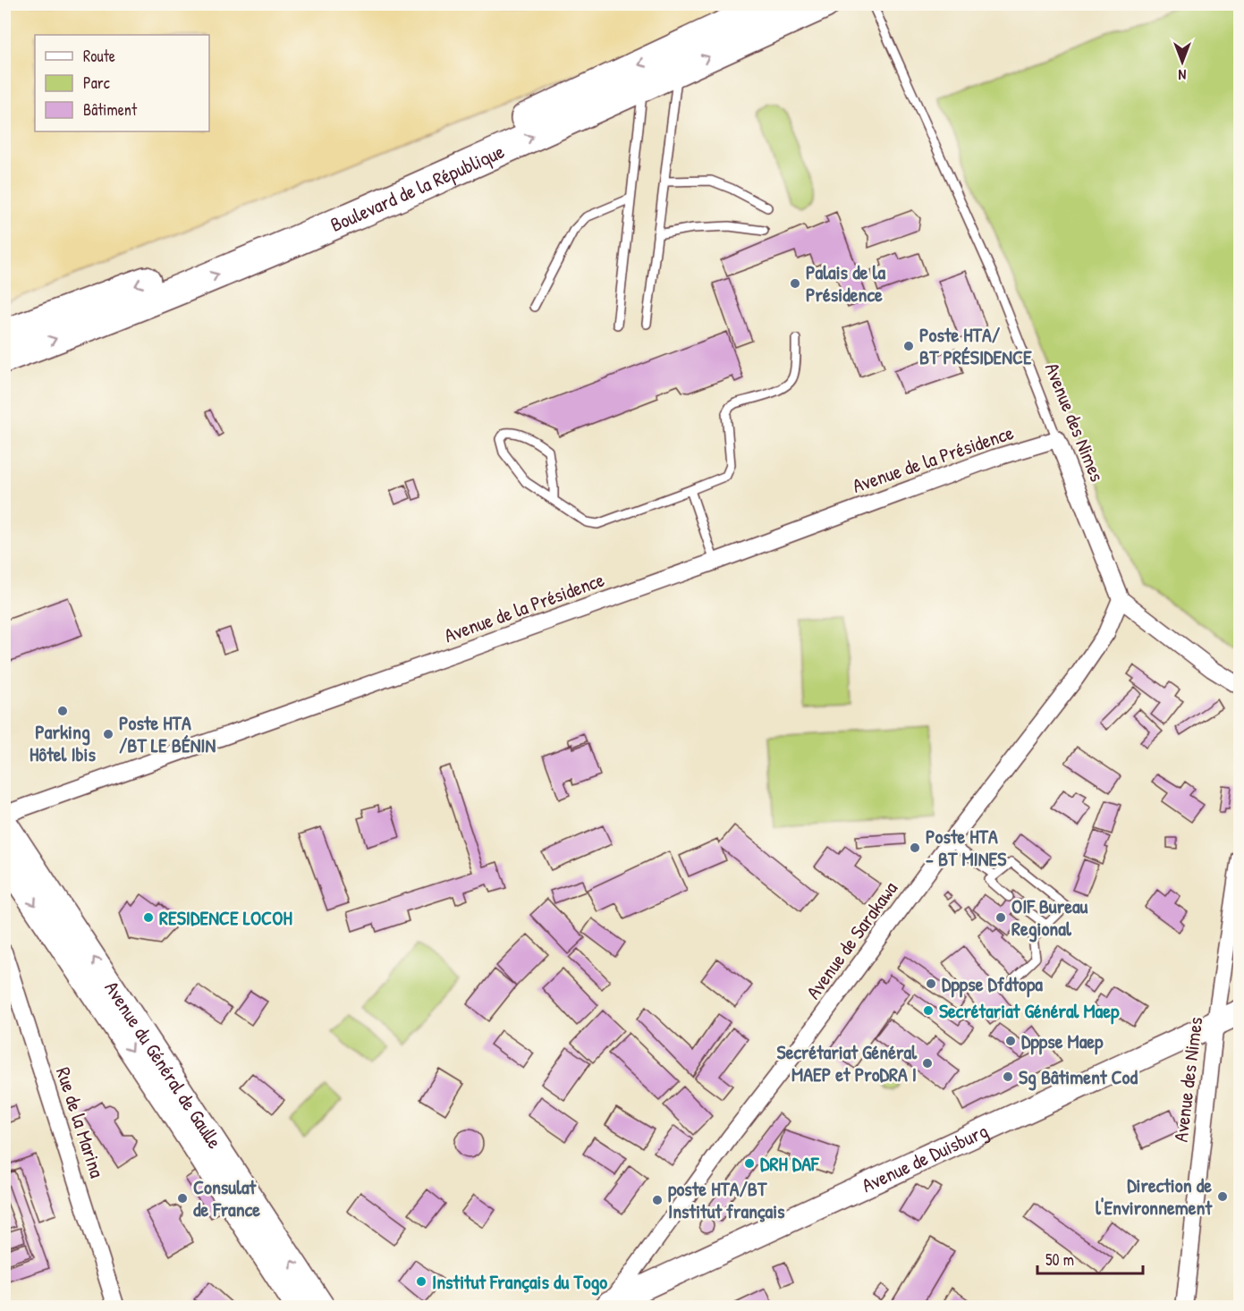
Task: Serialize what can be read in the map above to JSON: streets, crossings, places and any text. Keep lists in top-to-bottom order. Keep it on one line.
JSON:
{"streets":{"highway":["Boulevard de la République"],"street":["Avenue des Nimes","Avenue de la Présidence","Avenue de Sarakawa","Avenue du Général de Gaulle","Rue de la Marina","Avenue de Duisburg"]},"crossings":[["Avenue des Nimes","Avenue de la Présidence"],["Avenue des Nimes","Avenue de Sarakawa"],["Avenue des Nimes","Avenue de Duisburg"],["Avenue de Sarakawa","Avenue de Duisburg"]],"places":["Palais de la Présidence","Poste HTA/ BT PRÉSIDENCE","Parking Hôtel Ibis","Poste HTA /BT LE BÉNIN","Poste HTA - BT MINES","RESIDENCE LOCOH","OIF Bureau Regional","Dppse Dfdtopa","Secrétariat Général Maep","Dppse Maep","Secrétariat Général MAEP et ProDRA I","Sg Bâtiment Cod","DRH DAF","Direction de l'Environnement","Consulat de France","poste HTA/BT Institut français","Institut Français du Togo"],"legend":["Route","Parc","Bâtiment"],"scale_bar":"50 m","north":"bottom"}
